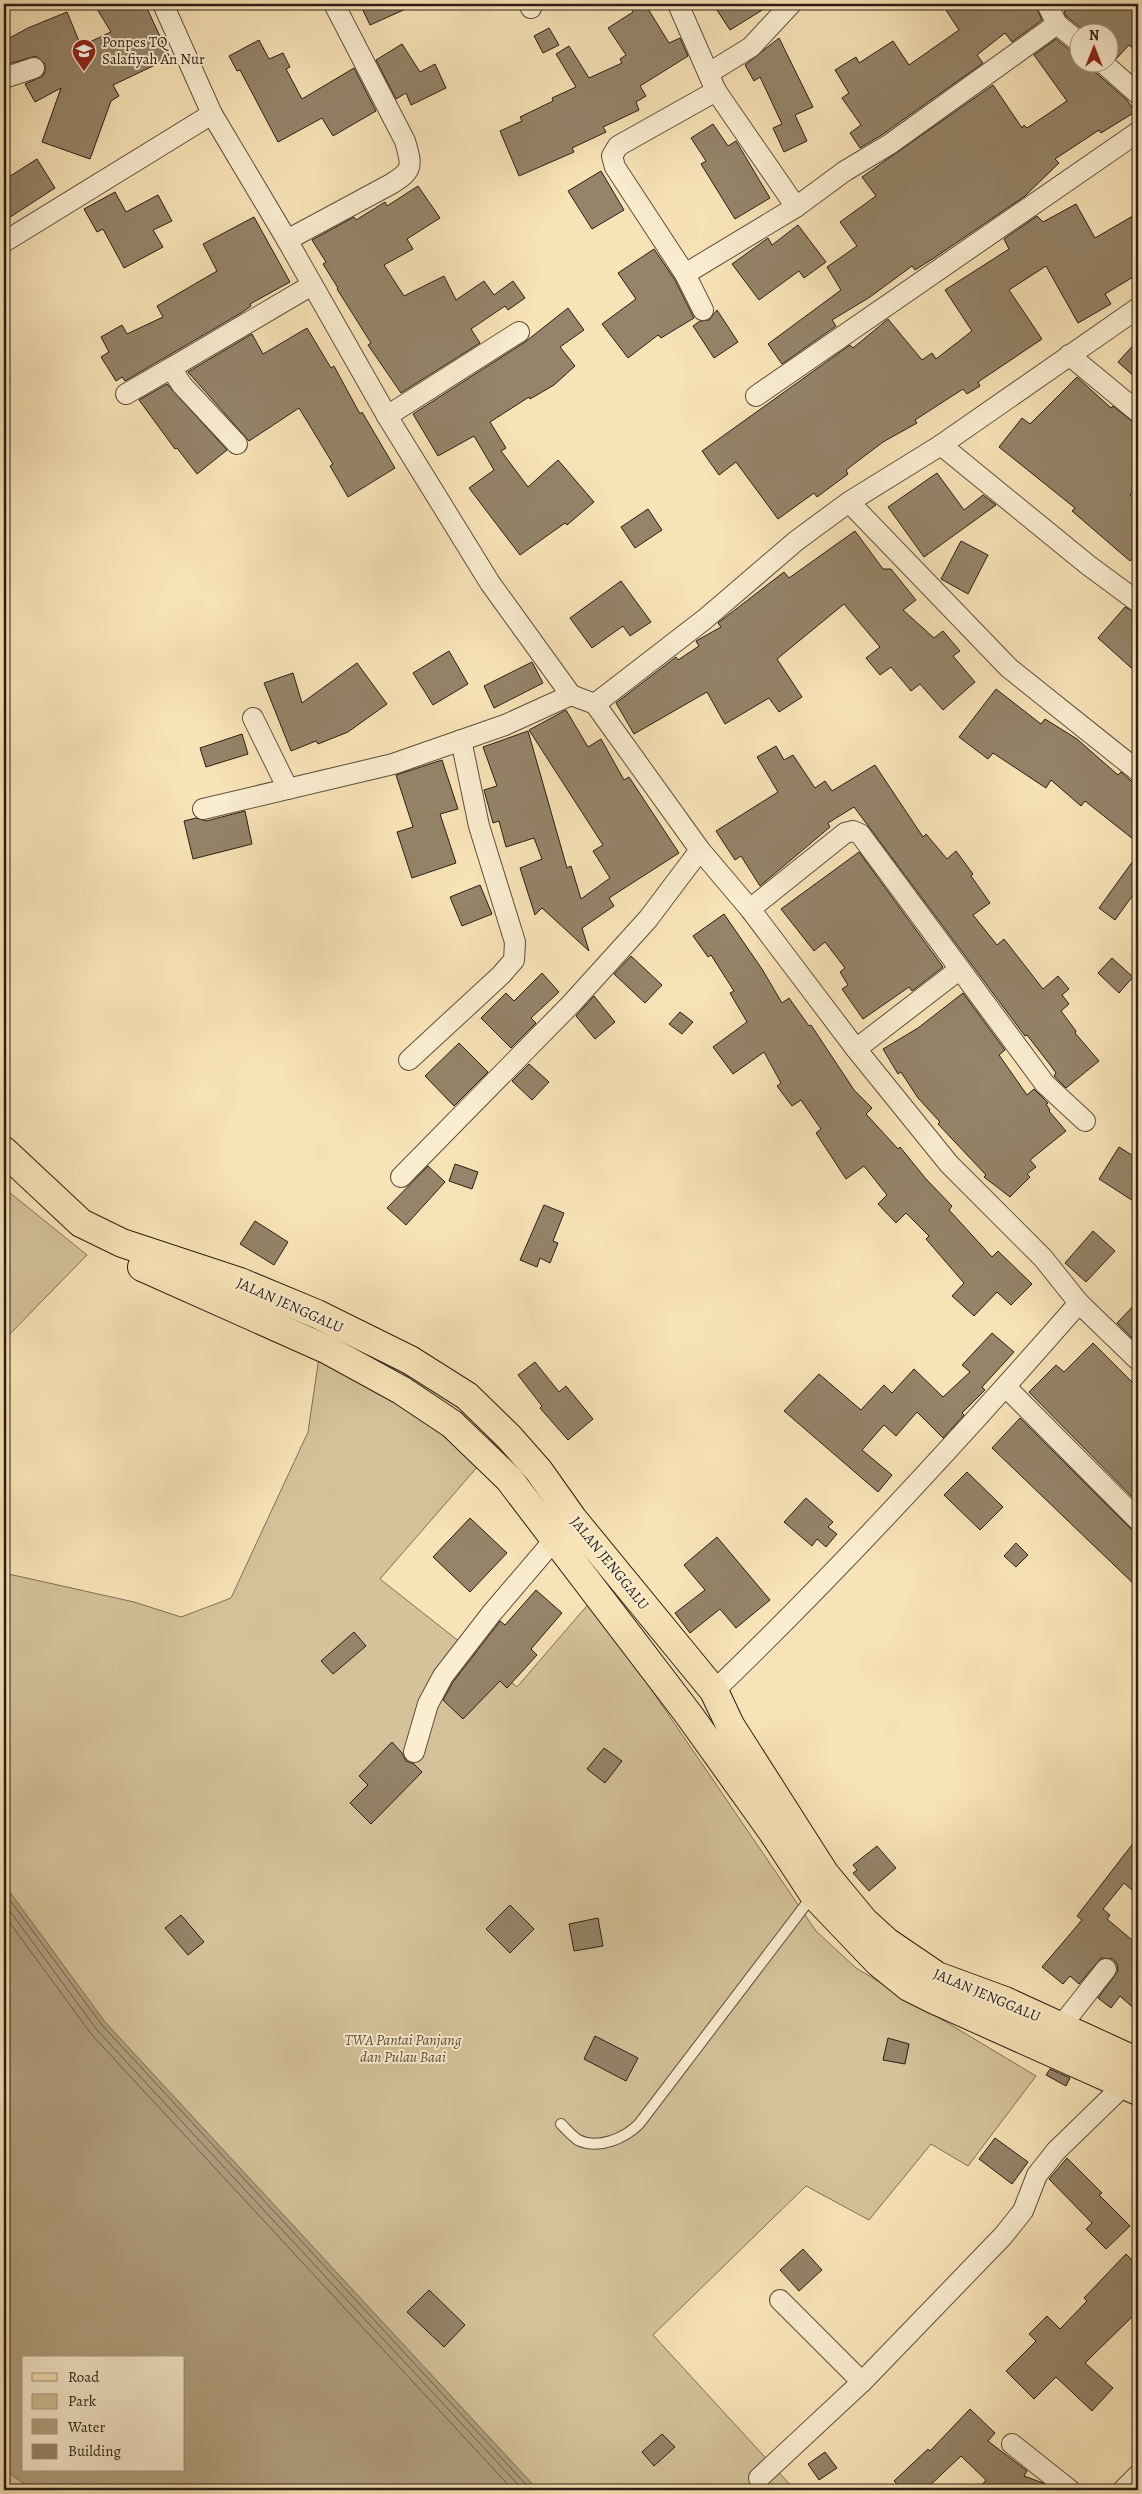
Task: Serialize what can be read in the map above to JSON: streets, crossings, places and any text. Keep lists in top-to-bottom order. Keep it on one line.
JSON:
{"streets":{"main road":["JALAN JENGGALU"]},"parks":["TWA Pantai Panjang dan Pulau Baai"],"places":{"school or university":["Ponpes TQ Salafiyah An Nur"]},"legend":["Road","Park","Water","Building"],"north":"top"}
